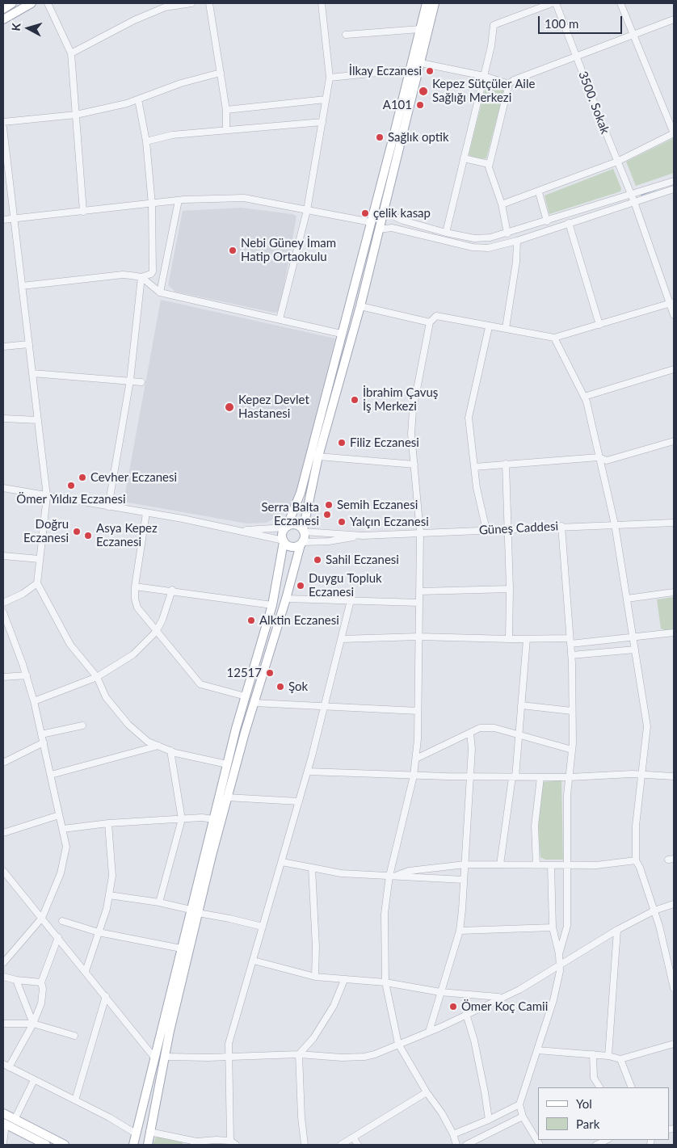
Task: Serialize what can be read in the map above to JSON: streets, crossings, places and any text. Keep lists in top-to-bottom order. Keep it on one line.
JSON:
{"streets":{"street":["3500. Sokak","Güneş Caddesi"]},"places":["İlkay Eczanesi","Kepez Sütçüler Aile Sağlığı Merkezi","A101","Sağlık optik","çelik kasap","Nebi Güney İmam Hatip Ortaokulu","İbrahim Çavuş İş Merkezi","Kepez Devlet Hastanesi","Filiz Eczanesi","Cevher Eczanesi","Ömer Yıldız Eczanesi","Semih Eczanesi","Serra Balta Eczanesi","Yalçın Eczanesi","Doğru Eczanesi","Asya Kepez Eczanesi","Sahil Eczanesi","Duygu Topluk Eczanesi","Alktin Eczanesi","12517","Şok","Ömer Koç Camii"],"legend":["Yol","Park"],"scale_bar":"100 m","north":"left"}
